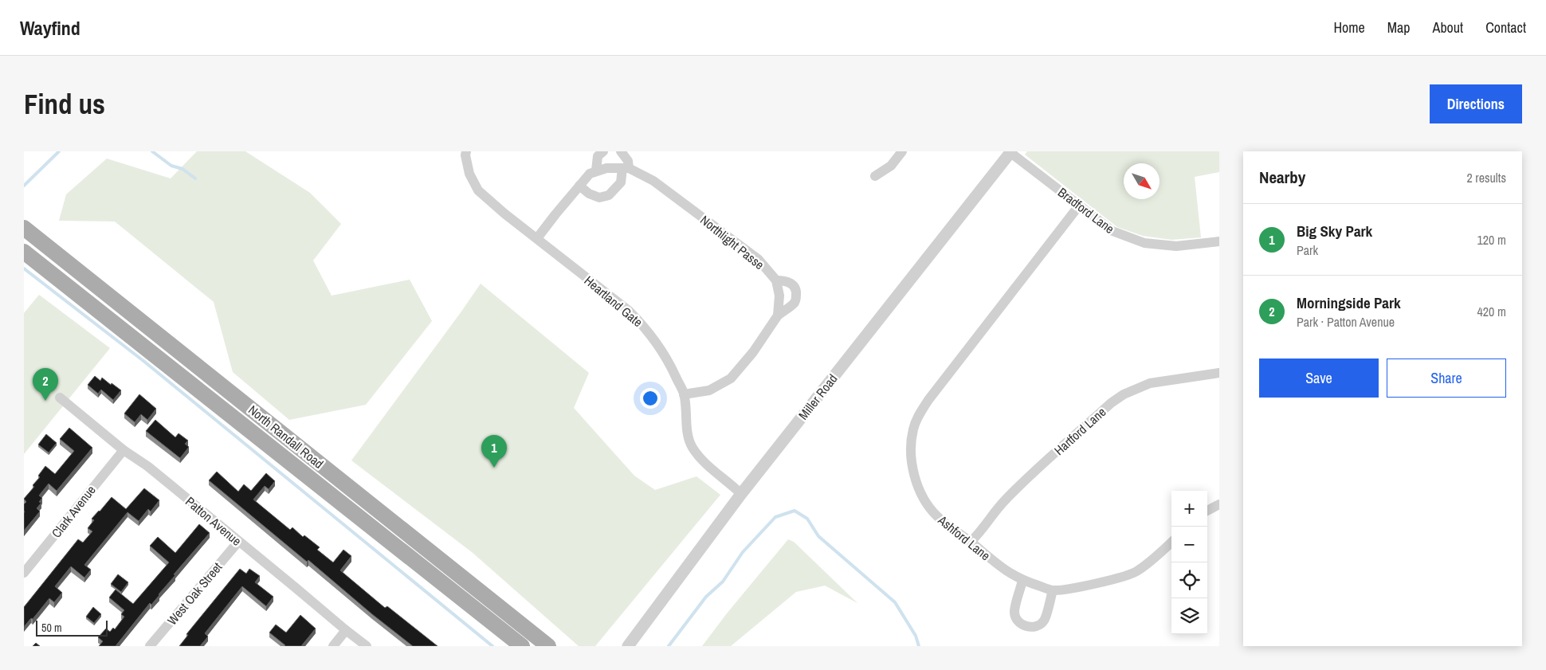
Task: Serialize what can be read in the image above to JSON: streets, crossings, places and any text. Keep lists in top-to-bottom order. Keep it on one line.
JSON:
{"streets":{"main road":["North Randall Road"],"street":["Bradford Lane","Northlight Passe","Heartland Gate","Miller Road","Hartford Lane","Clark Avenue","Patton Avenue","Ashford Lane","West Oak Street"]},"crossings":[["Bradford Lane","Miller Road"],["Bradford Lane","Ashford Lane"],["Heartland Gate","Miller Road"],["Hartford Lane","Ashford Lane"],["Clark Avenue","Patton Avenue"],["Patton Avenue","West Oak Street"]],"scale_bar":"50 m","north":"bottom right","page":{"header":"Wayfind","nav":["Home","Map","About","Contact"],"buttons":["Directions",["Save","Share"]],"title":"Find us","heading":["Nearby","2 results"],"list":[{"mark":"1","name":"Big Sky Park","note":"Park","value":"120 m"},{"mark":"2","name":"Morningside Park","note":"Park · Patton Avenue","value":"420 m"}],"pins":["2","1"],"map_buttons":["+","−"],"scale":"50 m"}}
